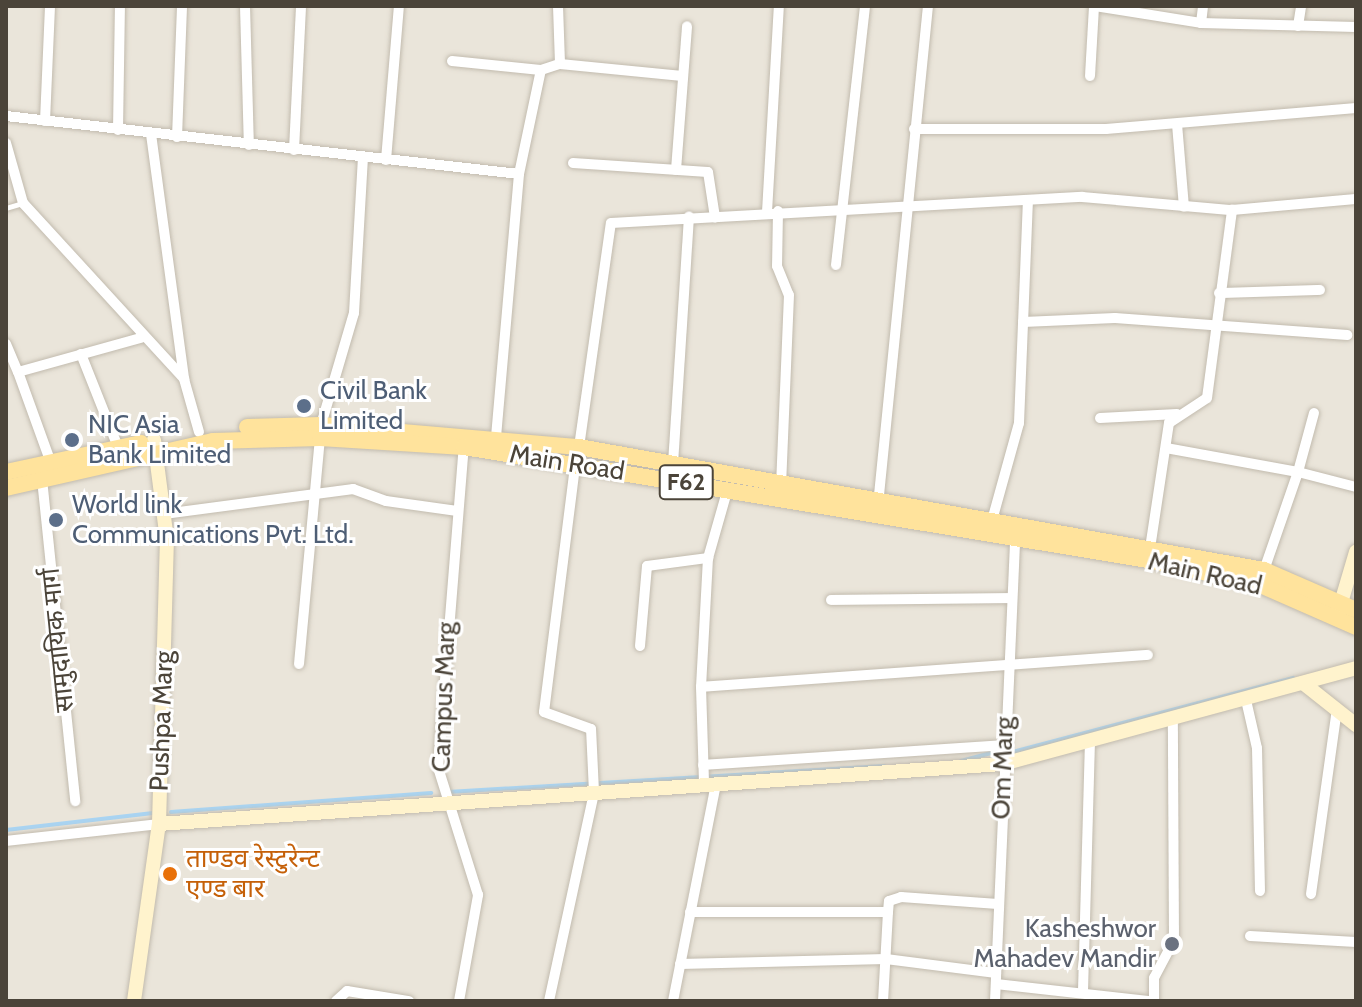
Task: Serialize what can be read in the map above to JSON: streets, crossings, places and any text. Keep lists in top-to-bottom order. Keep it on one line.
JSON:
{"streets":{"main road":["Main Road","F62"],"street":["सामुदायिक मार्ग","Campus Marg","Pushpa Marg","Om Marg"]},"crossings":[["Main Road","सामुदायिक मार्ग"],["Main Road","Campus Marg"],["Main Road","Pushpa Marg"],["Main Road","Om Marg"]],"places":["Civil Bank Limited","NIC Asia Bank Limited","World link Communications Pvt. Ltd.","ताण्डव रेस्टुरेन्ट एण्ड बार","Kasheshwor Mahadev Mandir"]}
